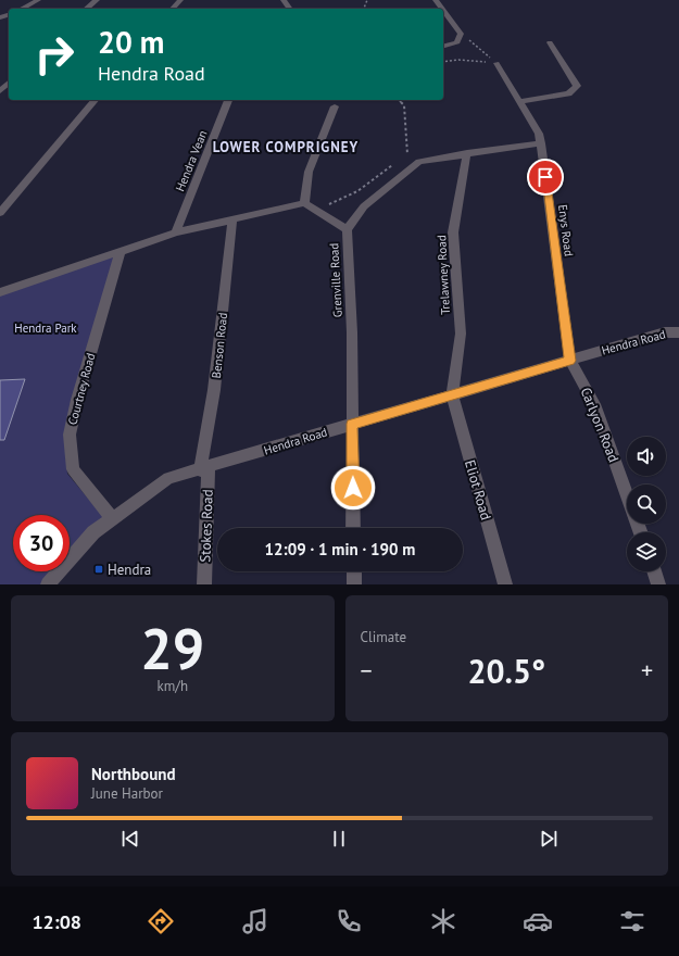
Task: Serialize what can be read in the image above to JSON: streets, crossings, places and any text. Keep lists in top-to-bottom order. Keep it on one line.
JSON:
{"streets":{"street":["Hendra Vean","Enys Road","Trelawney Road","Grenville Road","Hendra Road","Benson Road","Courtney Road","Carlyon Road","Eliot Road","Stokes Road"]},"crossings":[["Enys Road","Grenville Road"],["Enys Road","Hendra Road"],["Enys Road","Carlyon Road"],["Trelawney Road","Grenville Road"],["Trelawney Road","Hendra Road"],["Trelawney Road","Eliot Road"],["Grenville Road","Hendra Road"],["Hendra Road","Benson Road"],["Hendra Road","Courtney Road"],["Hendra Road","Carlyon Road"],["Hendra Road","Eliot Road"],["Hendra Road","Stokes Road"],["Benson Road","Stokes Road"]],"districts":["LOWER COMPRIGNEY"],"parks":["Hendra Park"],"places":{"transit":["Hendra"]},"page":{"turn":["20 m","Hendra Road"],"limit":"30","trip":"12:09 · 1 min · 190 m","tile":[["29","km/h"],"Climate"],"heat":["−","20.5°","+"],"song":["Northbound","June Harbor"],"tabs":"12:08"}}
